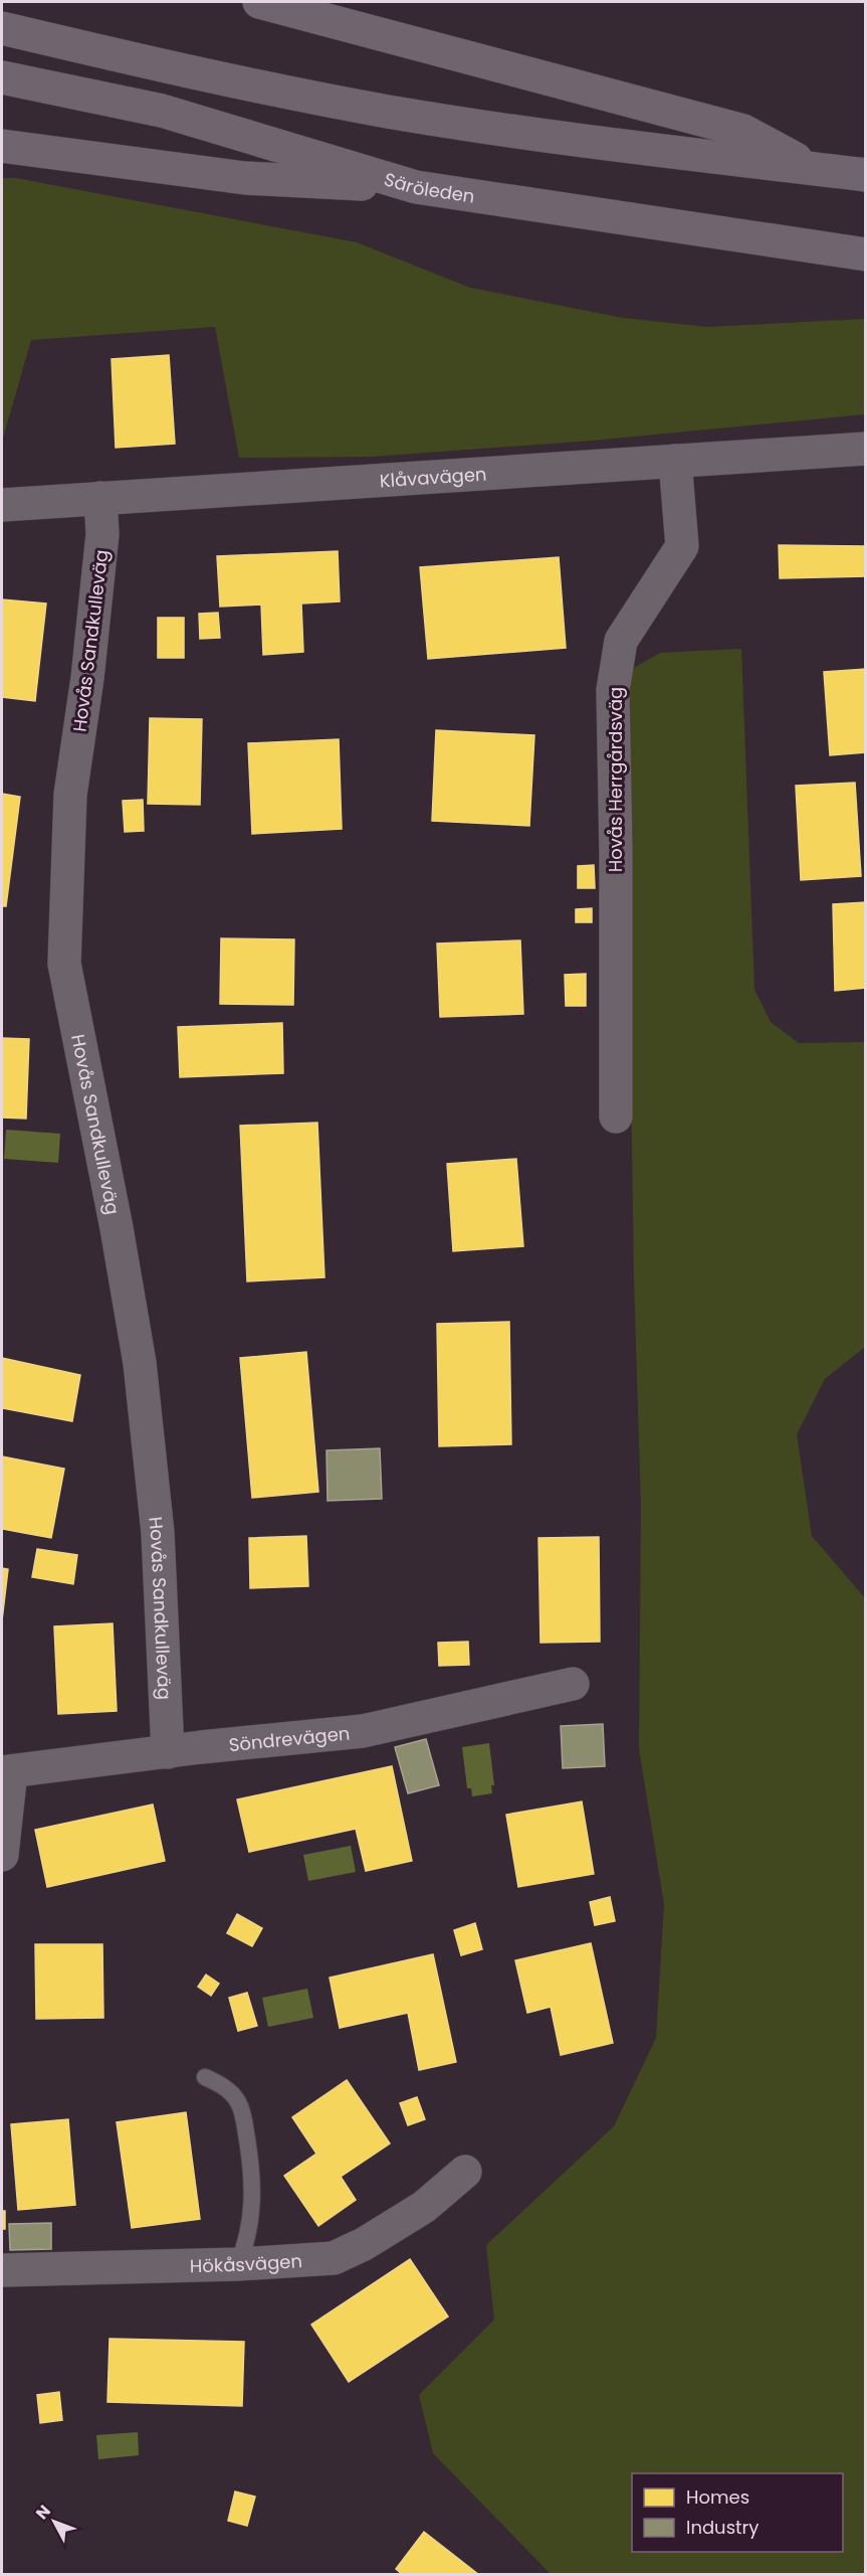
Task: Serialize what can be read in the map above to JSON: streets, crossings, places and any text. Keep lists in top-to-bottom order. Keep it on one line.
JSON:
{"streets":{"main road":["Säröleden"],"street":["Klåvavägen","Hovås Sandkulleväg","Hovås Herrgårdsväg","Söndrevägen","Hökåsvägen"]},"crossings":[["Klåvavägen","Hovås Sandkulleväg"],["Klåvavägen","Hovås Herrgårdsväg"],["Hovås Sandkulleväg","Söndrevägen"]],"legend":["Homes","Industry"],"north":"top left"}
